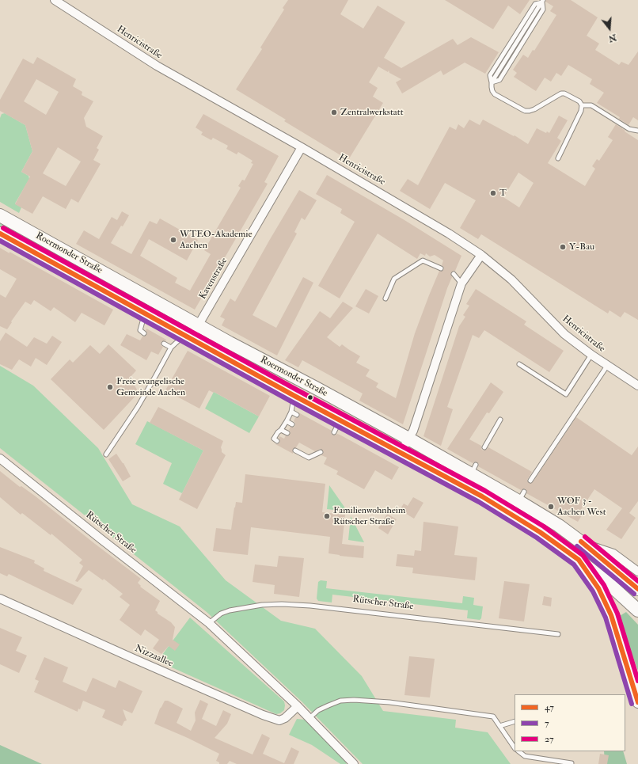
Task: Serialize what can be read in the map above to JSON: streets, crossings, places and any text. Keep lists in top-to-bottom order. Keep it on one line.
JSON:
{"streets":{"main road":["Roermonder Straße"],"street":["Henricistraße","Kavenstraße","Rütscher Straße","Nizzaallee"]},"crossings":[["Henricistraße","Kavenstraße"],["Roermonder Straße","Kavenstraße"],["Rütscher Straße","Nizzaallee"]],"places":["Zentralwerkstatt","T","WTEO-Akademie Aachen","Y-Bau","Freie evangelische Gemeinde Aachen","WOF 3 - Aachen West","Familienwohnheim Rütscher Straße"],"lines":["transit line 27","transit line 47","transit line 7"],"legend":["47","7","27"],"north":"bottom"}
